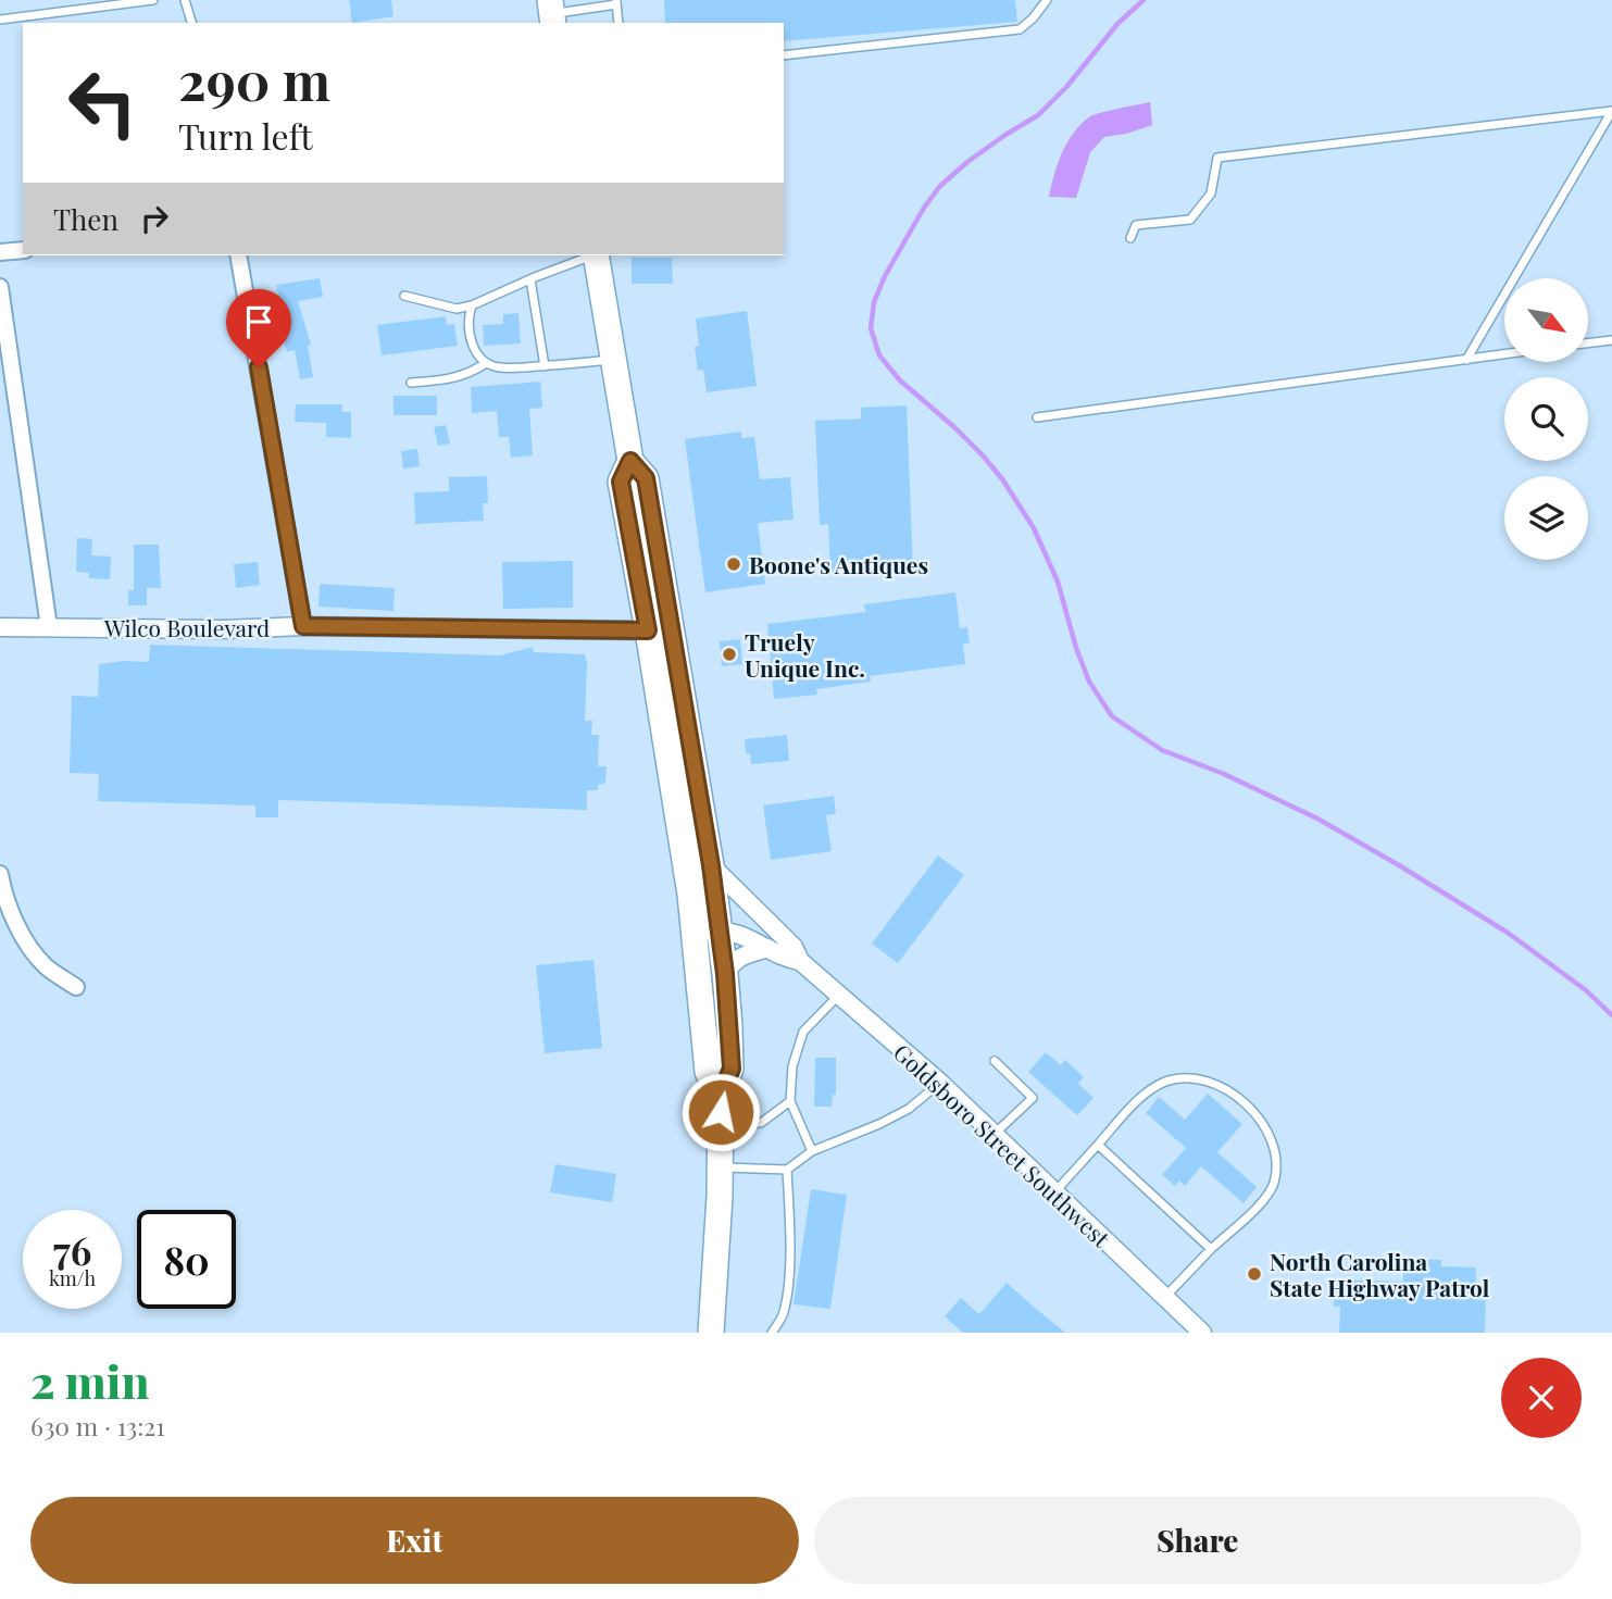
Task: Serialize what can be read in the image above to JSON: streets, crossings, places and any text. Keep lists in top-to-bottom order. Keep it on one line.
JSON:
{"streets":{"street":["Wilco Boulevard","Goldsboro Street Southwest"]},"places":["Boone's Antiques","Truely Unique Inc.","North Carolina State Highway Patrol"],"north":"bottom right","page":{"turn":["290 m","Turn left"],"then":"Then","speed":"76 km/h","limit":"80","heading":["2 min","630 m · 13:21"],"buttons":["Exit","Share"]}}
